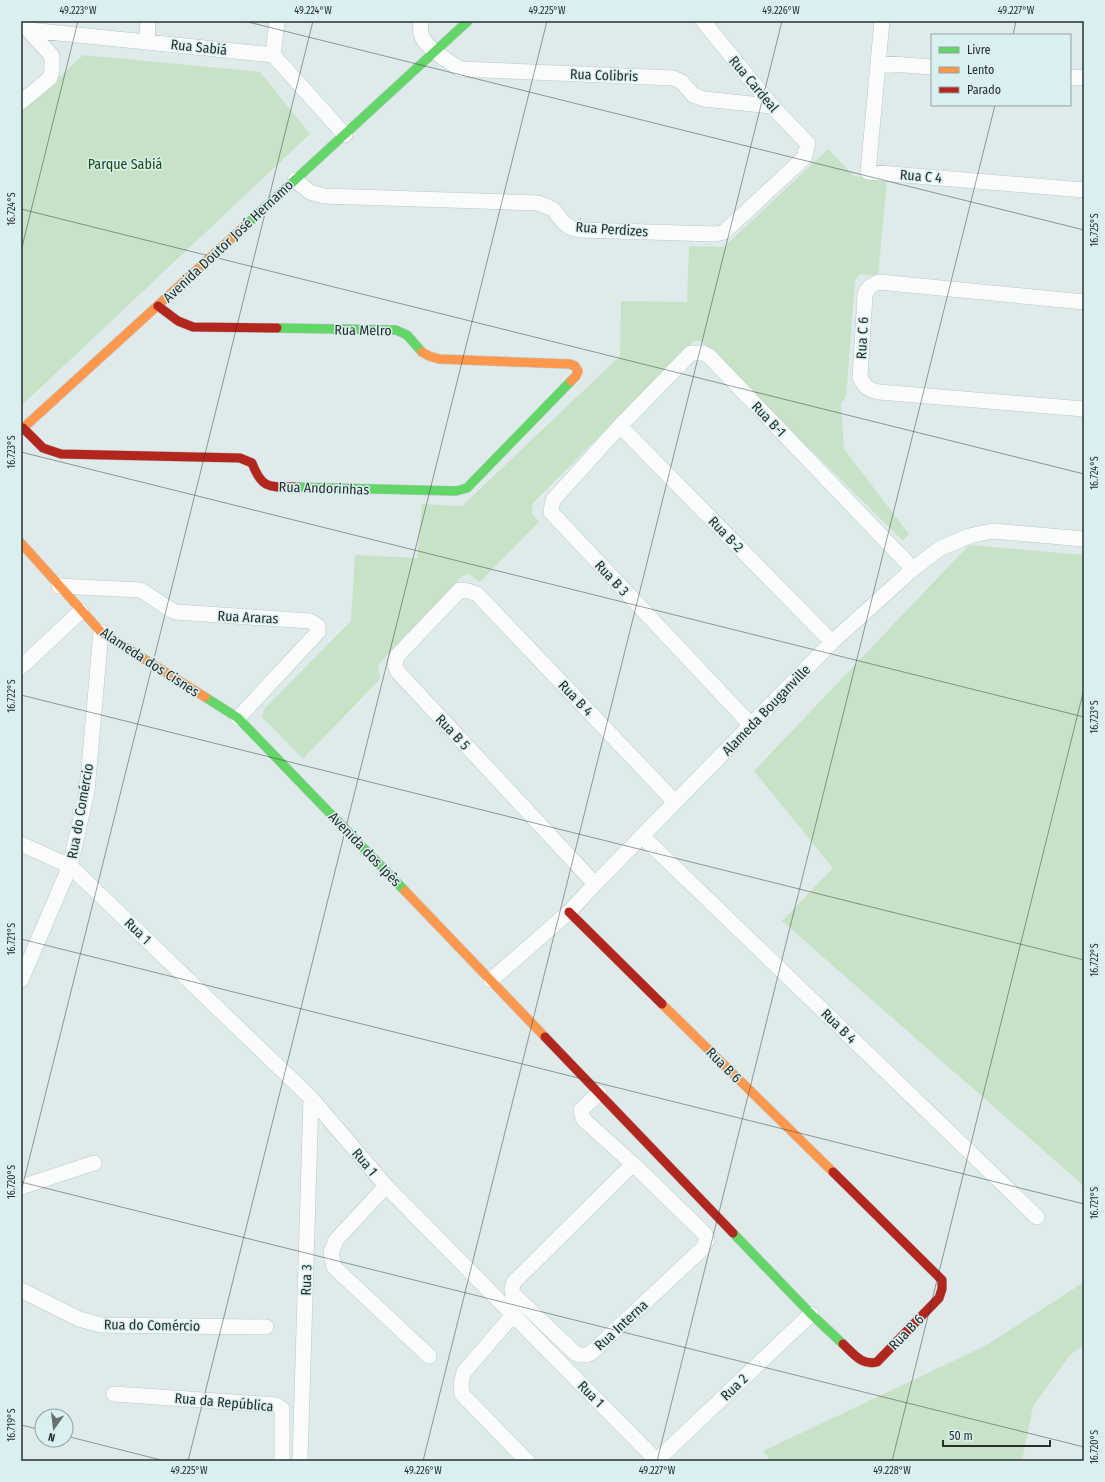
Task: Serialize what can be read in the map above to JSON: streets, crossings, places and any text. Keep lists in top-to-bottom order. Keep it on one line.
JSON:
{"streets":{"street":["Rua Sabiá","Rua Colibris","Rua Cardeal","Rua C 4","Rua Perdizes","Avenida Doutor José Hernamo","Rua Melro","Rua C 6","Rua B-1","Rua Andorinhas","Rua B-2","Rua B 3","Rua Araras","Alameda dos Cisnes","Rua B 4","Alameda Bouganville","Rua B 5","Rua do Comércio","Avenida dos Ipês","Rua 1","Rua B 6","Rua 3","Rua Interna","Rua 2","Rua da República"]},"crossings":[["Rua Colibris","Rua Cardeal"],["Rua Colibris","Avenida Doutor José Hernamo"],["Rua Cardeal","Rua Perdizes"],["Rua Perdizes","Avenida Doutor José Hernamo"],["Avenida Doutor José Hernamo","Rua Melro"],["Avenida Doutor José Hernamo","Rua Andorinhas"],["Rua Melro","Rua Andorinhas"],["Rua B-1","Rua B-2"],["Rua B-1","Rua B 3"],["Rua B-1","Alameda Bouganville"],["Rua B-2","Rua B 3"],["Rua B-2","Alameda Bouganville"],["Rua B 3","Alameda Bouganville"],["Rua Araras","Alameda dos Cisnes"],["Rua Araras","Avenida dos Ipês"],["Alameda dos Cisnes","Rua do Comércio"],["Alameda dos Cisnes","Avenida dos Ipês"],["Rua B 4","Alameda Bouganville"],["Rua B 4","Rua B 5"],["Alameda Bouganville","Rua B 5"],["Alameda Bouganville","Avenida dos Ipês"],["Alameda Bouganville","Rua B 6"],["Rua do Comércio","Rua 1"],["Avenida dos Ipês","Rua B 6"],["Rua 1","Rua 3"],["Rua 1","Rua 2"],["Rua B 6","Rua Interna"],["Rua B 6","Rua 2"]],"parks":["Parque Sabiá"],"legend":["Livre","Lento","Parado"],"scale_bar":"50 m","north":"bottom","coordinates":["49.223°W","49.224°W","49.225°W","49.226°W","49.227°W","16.724°S","16.725°S","16.723°S","16.722°S","16.721°S","16.720°S","16.719°S","49.228°W"]}
